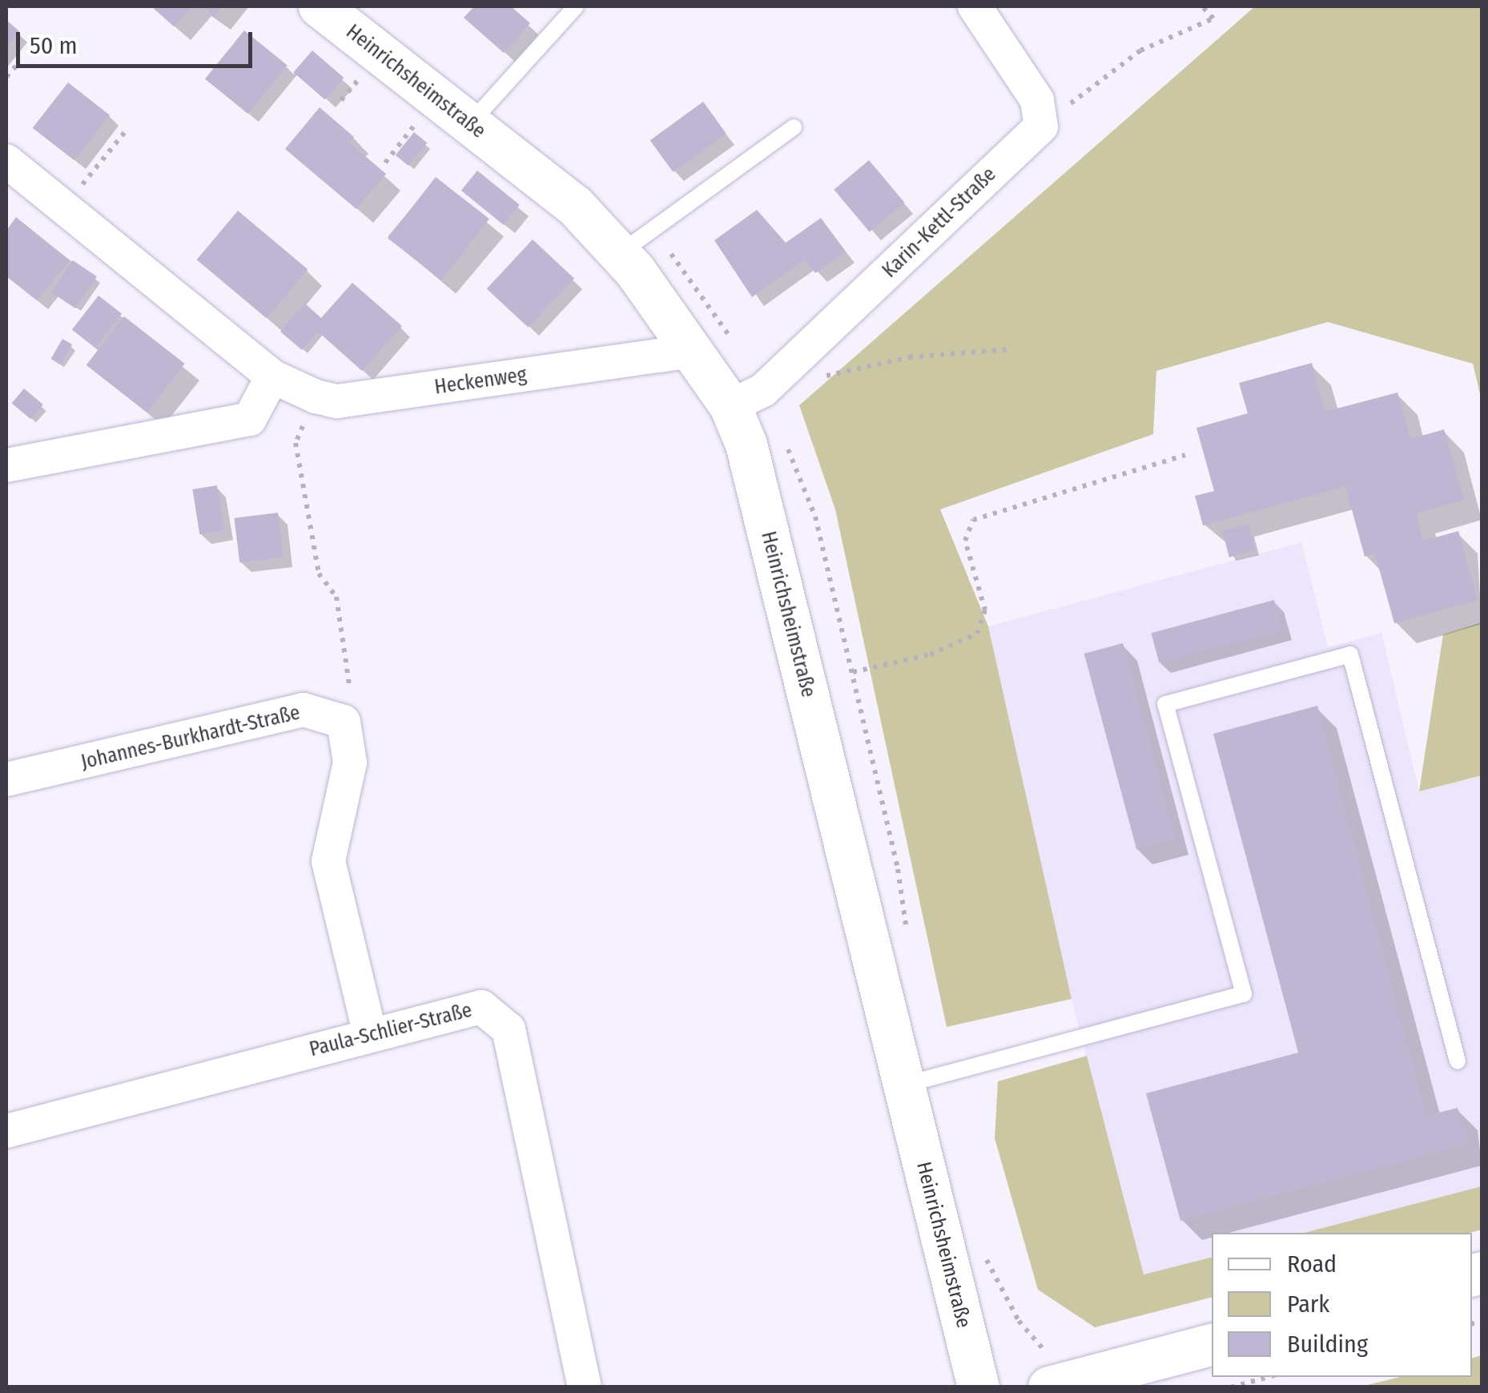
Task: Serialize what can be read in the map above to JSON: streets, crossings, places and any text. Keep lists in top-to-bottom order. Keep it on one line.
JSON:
{"streets":{"street":["Heinrichsheimstraße","Karin-Kettl-Straße","Heckenweg","Johannes-Burkhardt-Straße","Paula-Schlier-Straße"]},"crossings":[["Heinrichsheimstraße","Karin-Kettl-Straße"],["Heinrichsheimstraße","Heckenweg"]],"legend":["Road","Park","Building"],"scale_bar":"50 m"}
